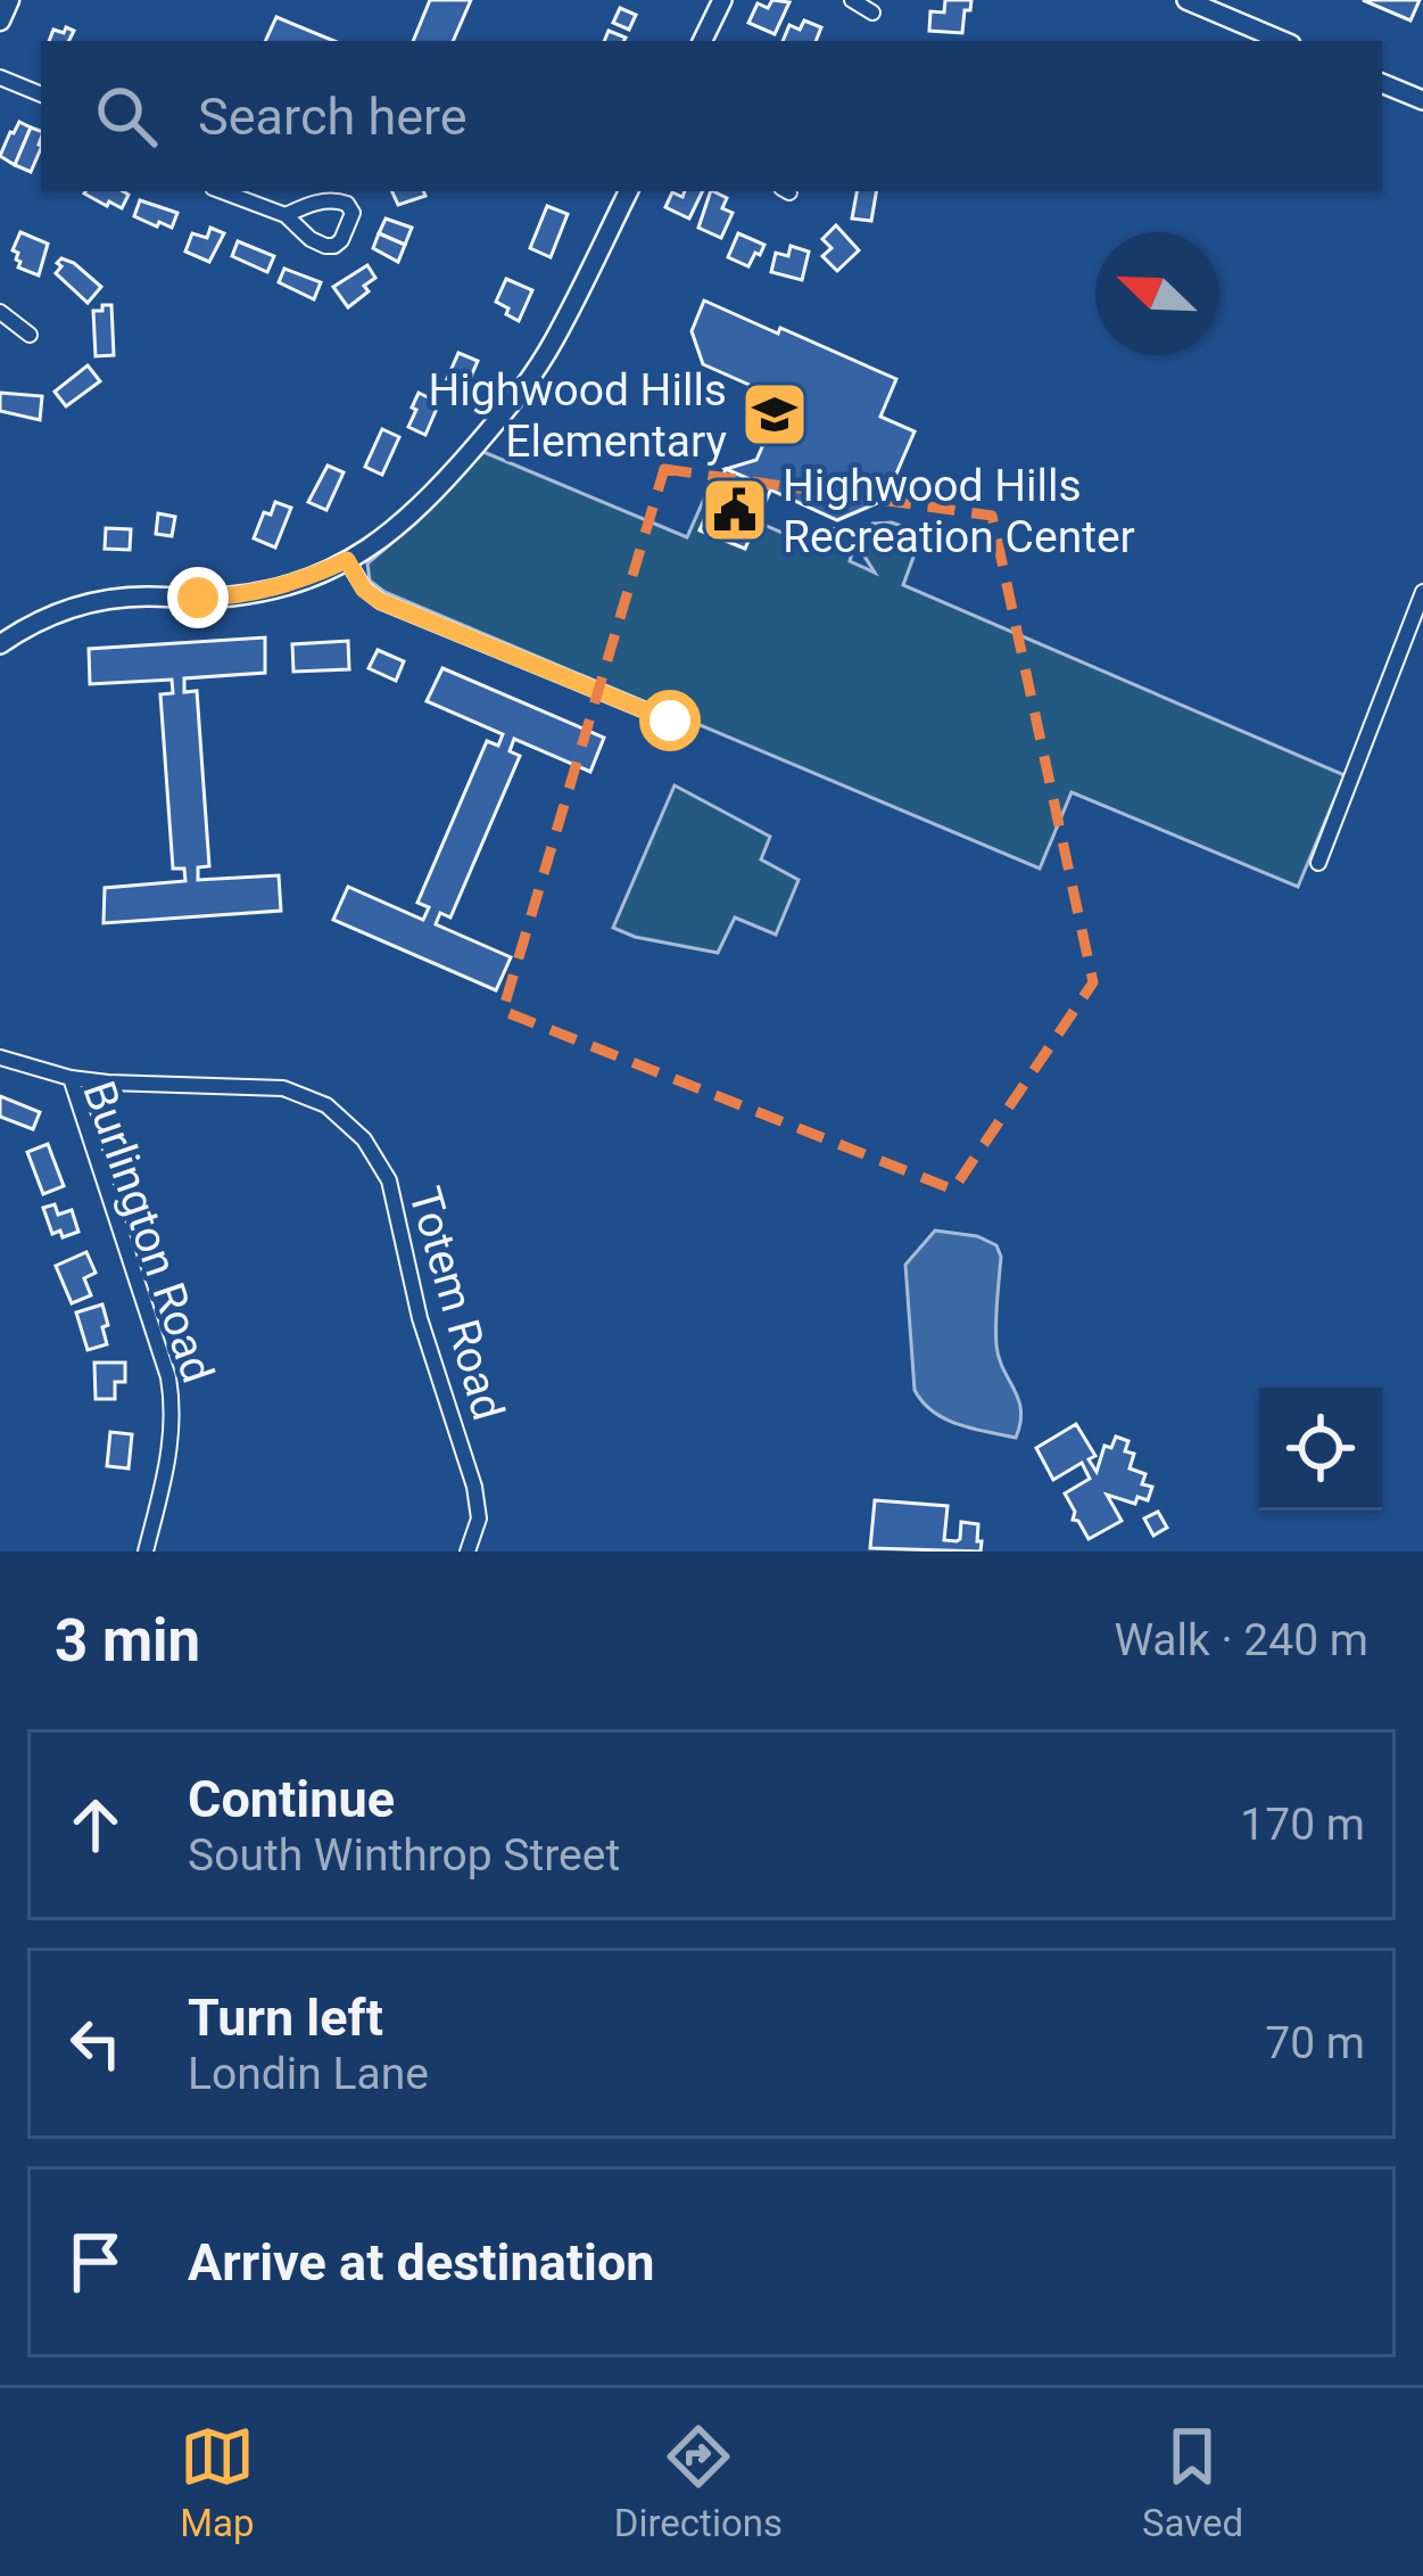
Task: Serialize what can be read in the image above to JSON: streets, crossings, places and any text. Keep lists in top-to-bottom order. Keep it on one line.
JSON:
{"streets":{"street":["Burlington Road","Totem Road"]},"crossings":[["Burlington Road","Totem Road"]],"places":{"school or university":["Highwood Hills Elementary"],"public building":["Highwood Hills Recreation Center"]},"north":"top left","page":{"search":"Search here","heading":["3 min","Walk · 240 m"],"list":[["Continue","South Winthrop Street","170 m"],["Turn left","Londin Lane","70 m"],"Arrive at destination"],"nav":["Map","Directions","Saved"]}}
